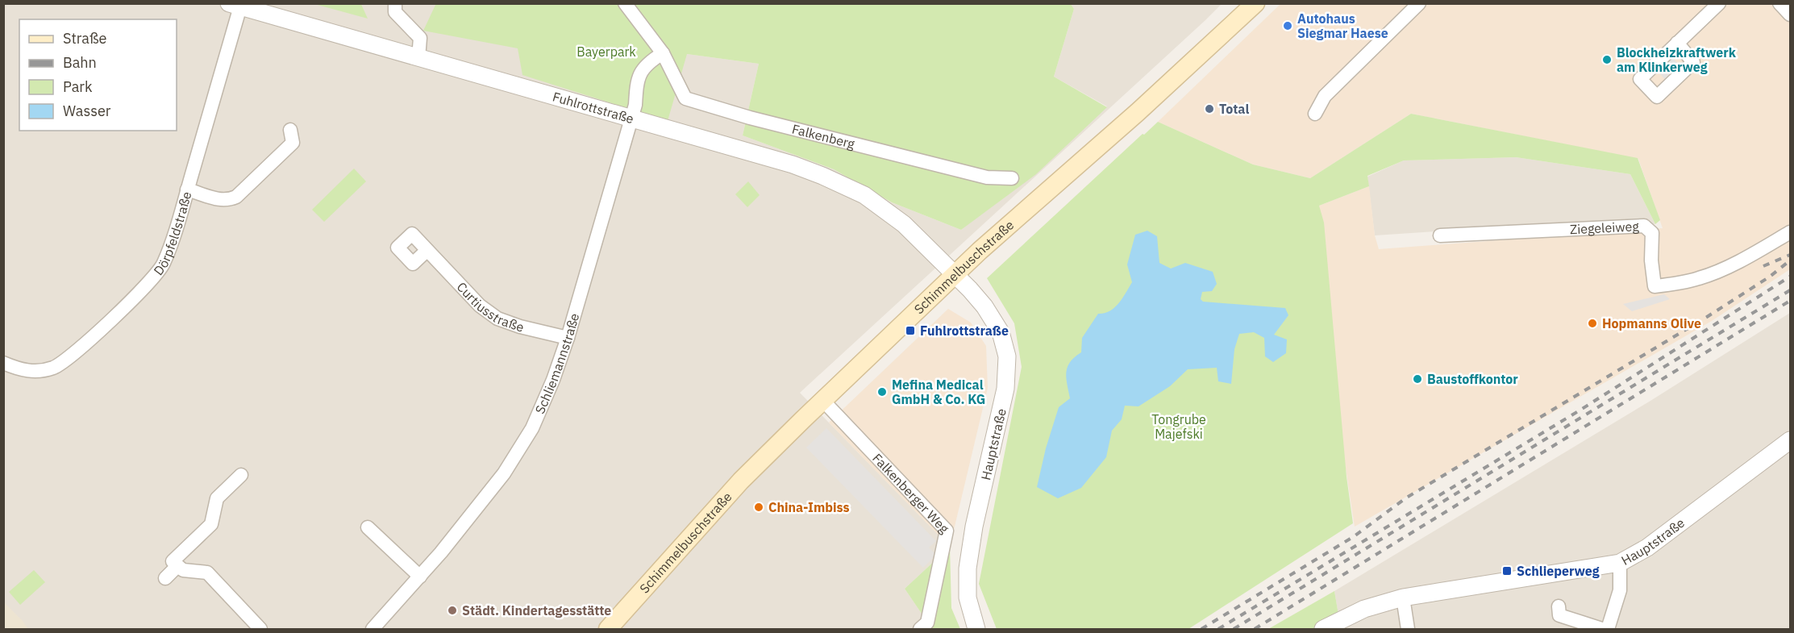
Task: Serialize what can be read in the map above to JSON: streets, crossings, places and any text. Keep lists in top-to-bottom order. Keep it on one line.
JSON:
{"streets":{"main road":["Schimmelbuschstraße"],"street":["Fuhlrottstraße","Falkenberg","Ziegeleiweg","Dörpfeldstraße","Curtiusstraße","Schliemannstraße","Hauptstraße","Falkenberger Weg"]},"crossings":[["Fuhlrottstraße","Dörpfeldstraße"],["Fuhlrottstraße","Schimmelbuschstraße"],["Fuhlrottstraße","Schliemannstraße"],["Fuhlrottstraße","Hauptstraße"],["Schimmelbuschstraße","Hauptstraße"],["Schimmelbuschstraße","Falkenberger Weg"],["Curtiusstraße","Schliemannstraße"]],"parks":["Bayerpark","Tongrube Majefski"],"places":{"other":["Autohaus Siegmar Haese","Blockheizkraftwerk am Klinkerweg","Total","Hopmanns Olive","Baustoffkontor","Mefina Medical GmbH & Co. KG","China-Imbiss","Städt. Kindertagesstätte"],"transit":["Fuhlrottstraße","Schlieperweg"]},"legend":["Straße","Bahn","Park","Wasser"]}
